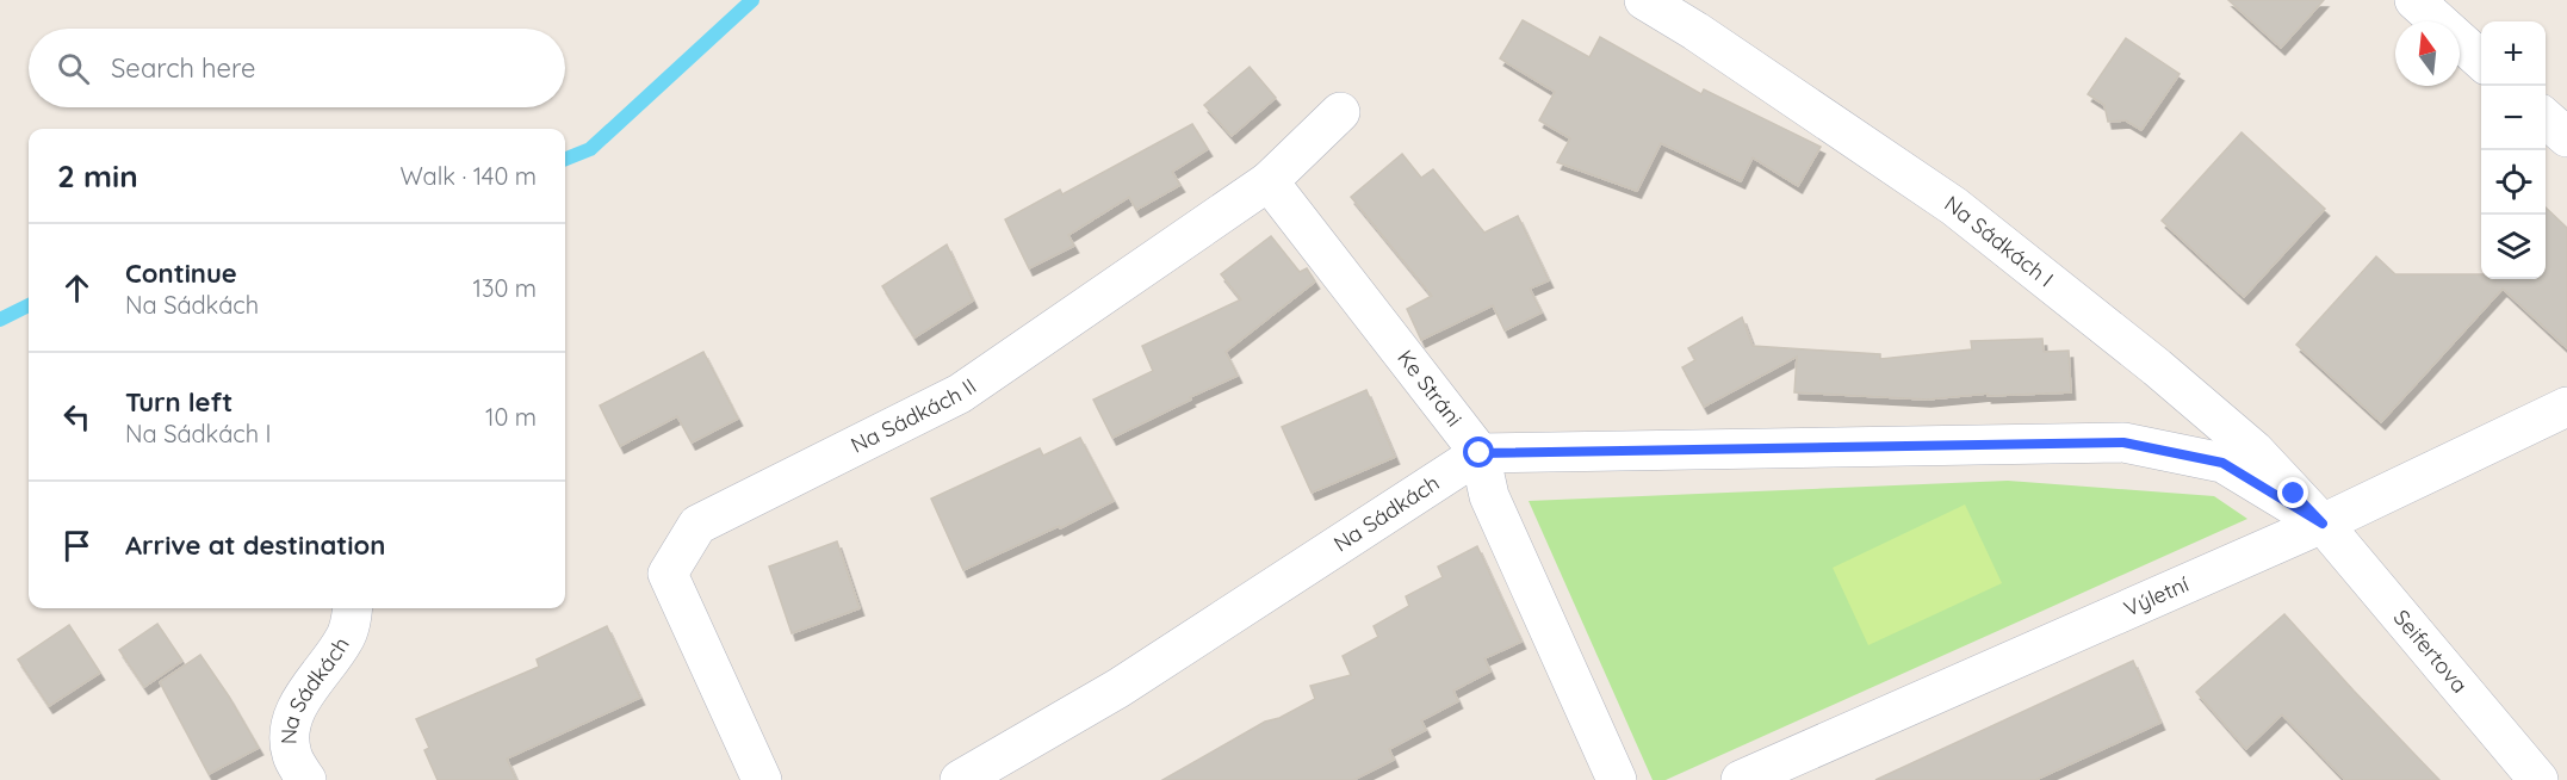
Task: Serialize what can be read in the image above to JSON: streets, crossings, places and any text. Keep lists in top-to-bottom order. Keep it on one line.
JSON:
{"streets":{"street":["Na Sádkách I","Ke Stráni","Na Sádkách II","Na Sádkách","Výletní","Seifertova"]},"crossings":[["Na Sádkách I","Výletní"],["Na Sádkách I","Seifertova"],["Ke Stráni","Na Sádkách II"],["Ke Stráni","Na Sádkách"],["Výletní","Seifertova"]],"north":"top","page":{"map_buttons":["+","−"],"search":"Search here","heading":["2 min","Walk · 140 m"],"list":[["Continue","Na Sádkách","130 m"],["Turn left","Na Sádkách I","10 m"],"Arrive at destination"]}}
